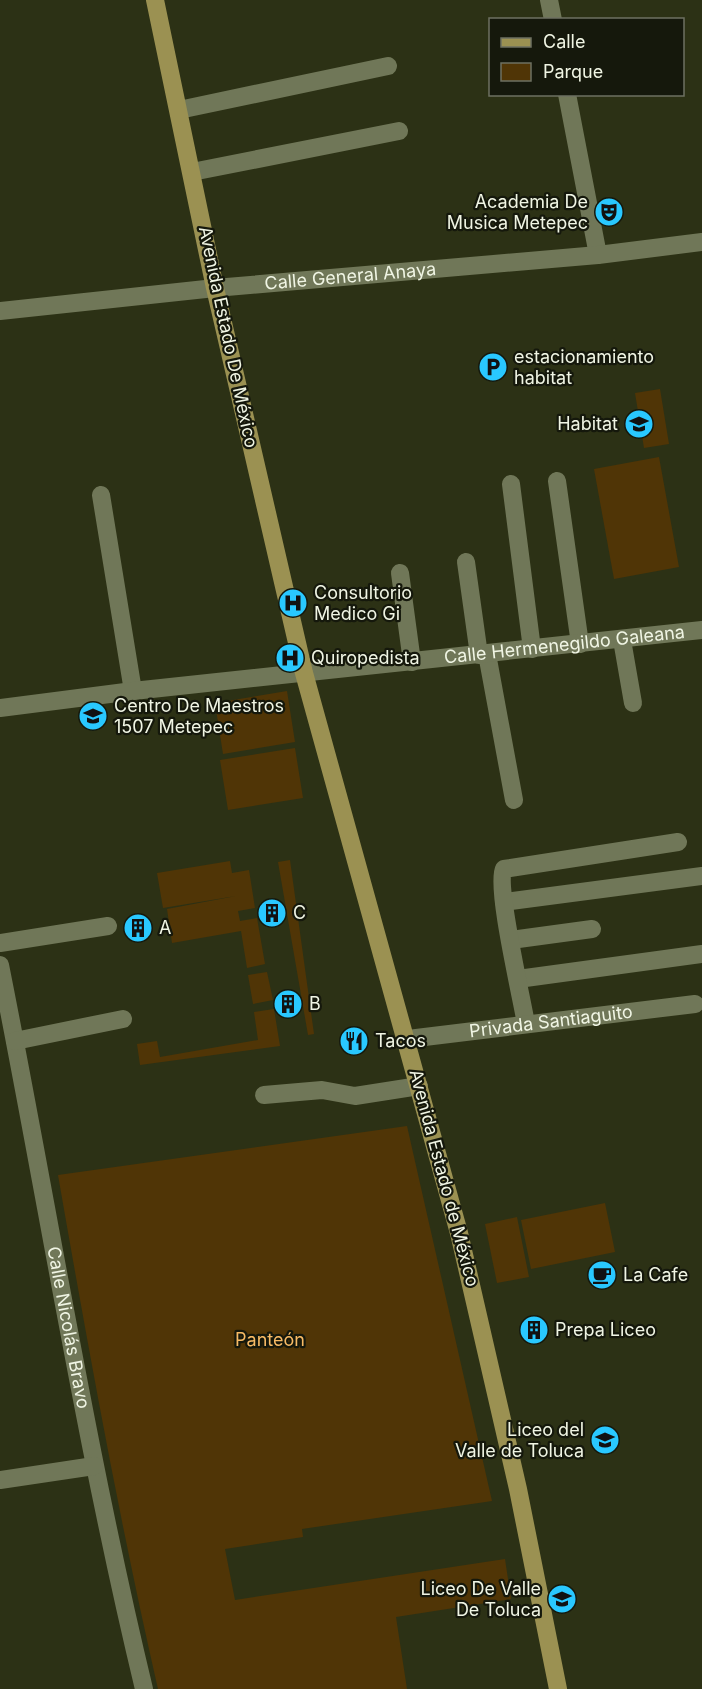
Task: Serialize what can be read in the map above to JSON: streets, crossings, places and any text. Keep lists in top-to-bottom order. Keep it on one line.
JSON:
{"streets":{"main road":["Avenida Estado De México","Avenida Estado de México"],"street":["Calle General Anaya","Calle Hermenegildo Galeana","Privada Santiaguito","Calle Nicolás Bravo"]},"crossings":[["Calle General Anaya","Avenida Estado De México"],["Avenida Estado De México","Calle Hermenegildo Galeana"],["Avenida Estado De México","Avenida Estado de México"],["Calle Hermenegildo Galeana","Avenida Estado de México"],["Privada Santiaguito","Avenida Estado de México"]],"parks":["Panteón"],"places":{"theatre":["Academia De Musica Metepec"],"parking":["estacionamiento habitat"],"school or university":["Habitat","Centro De Maestros 1507 Metepec","Liceo del Valle de Toluca","Liceo De Valle De Toluca"],"hospital":["Consultorio Medico Gi","Quiropedista"],"building":["C","A","B","Prepa Liceo"],"restaurant":["Tacos"],"cafe":["La Cafe"]},"legend":["Calle","Parque"]}
